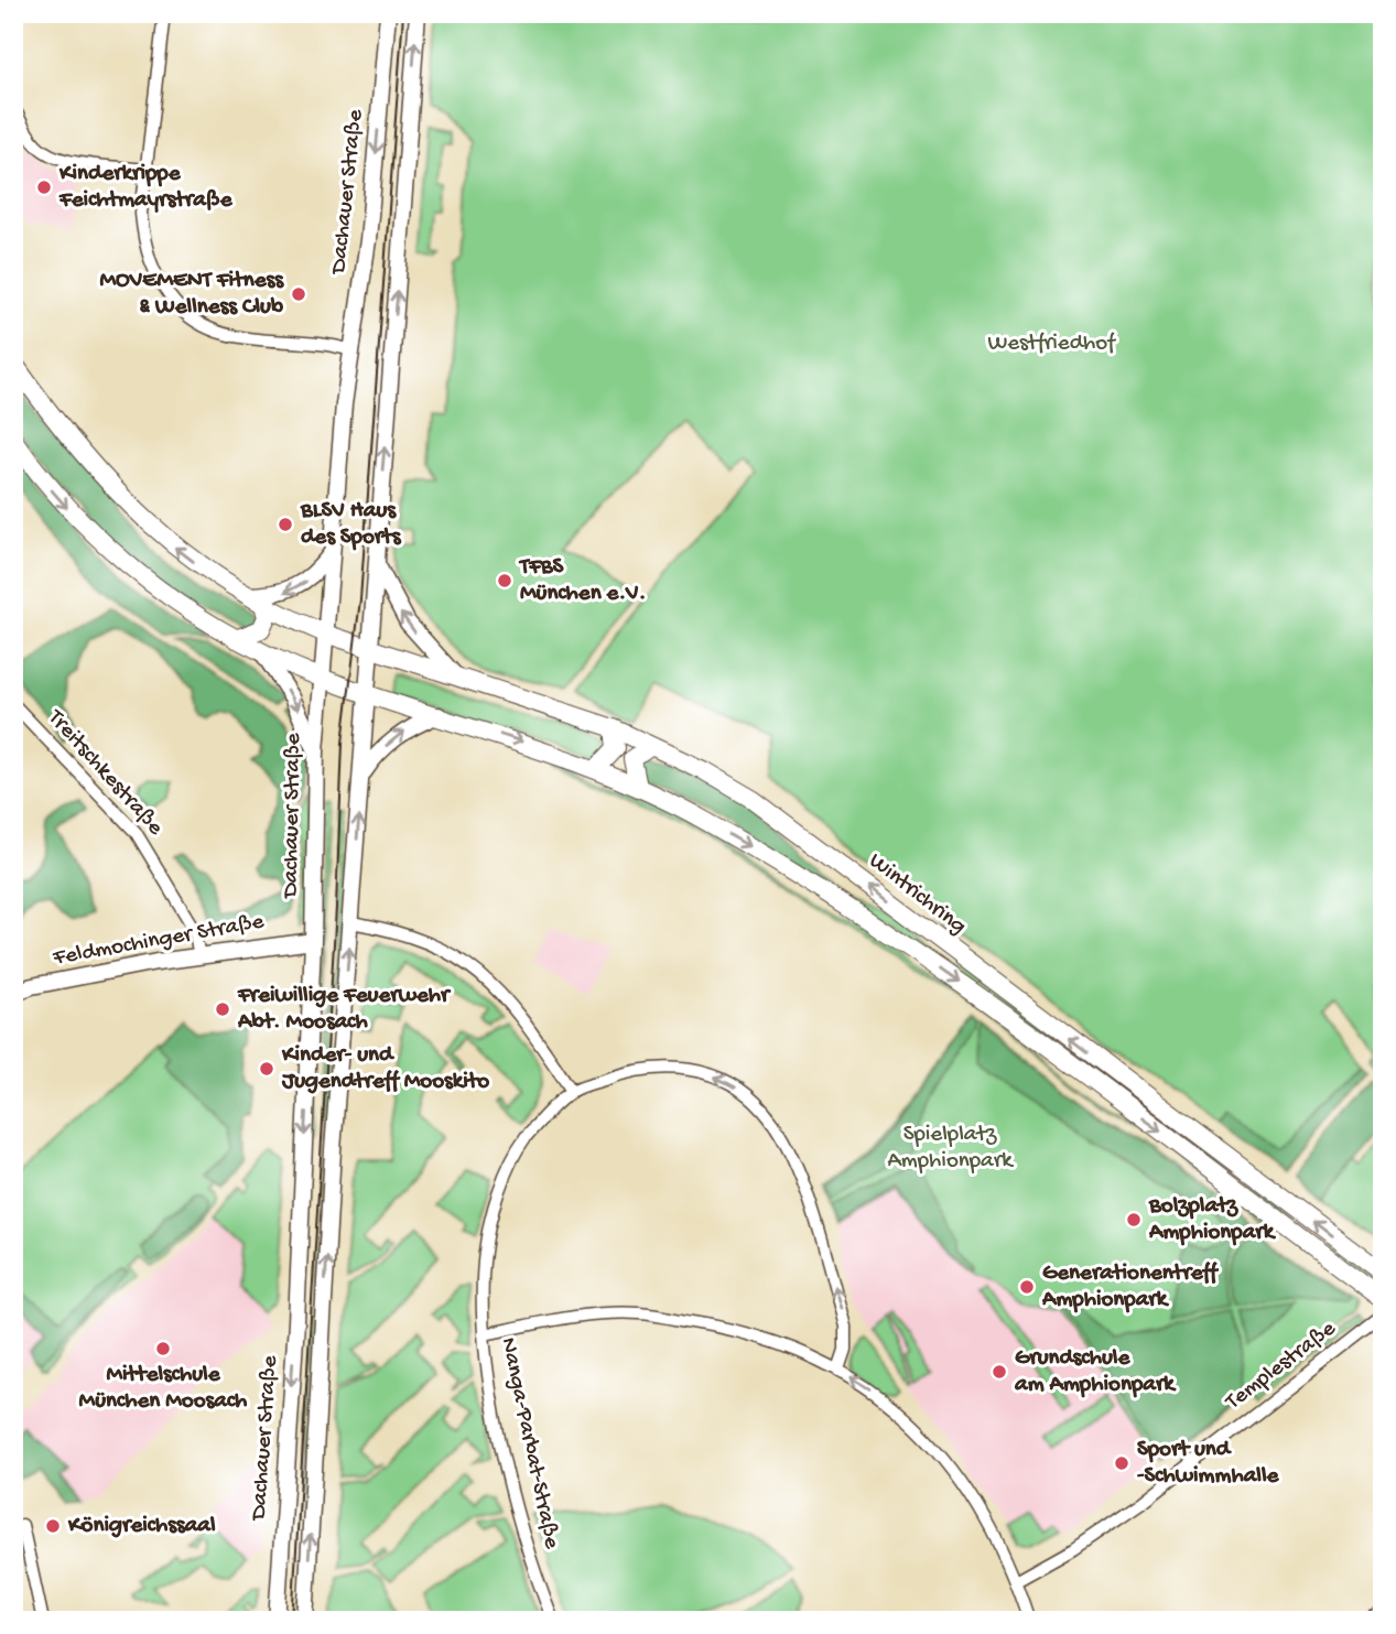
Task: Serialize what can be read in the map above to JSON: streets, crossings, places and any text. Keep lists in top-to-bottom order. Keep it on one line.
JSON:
{"streets":{"main road":["Dachauer Straße","Wintrichring","Feldmochinger Straße"],"street":["Treitschkestraße","Templestraße","Nanga-Parbat-Straße"]},"crossings":[["Dachauer Straße","Wintrichring"],["Dachauer Straße","Feldmochinger Straße"],["Treitschkestraße","Feldmochinger Straße"]],"parks":["Westfriedhof","Spielplatz Amphionpark"],"places":["Kinderkrippe Feichtmayrstraße","MOVEMENT Fitness & Wellness Club","BLSV Haus des Sports","TFBS München e.V.","Freiwillige Feuerwehr Abt. Moosach","Kinder- und Jugendtreff Mooskito","Bolzplatz Amphionpark","Generationentreff Amphionpark","Mittelschule München Moosach","Grundschule am Amphionpark","Sport und -Schwimmhalle","Königreichssaal"]}
